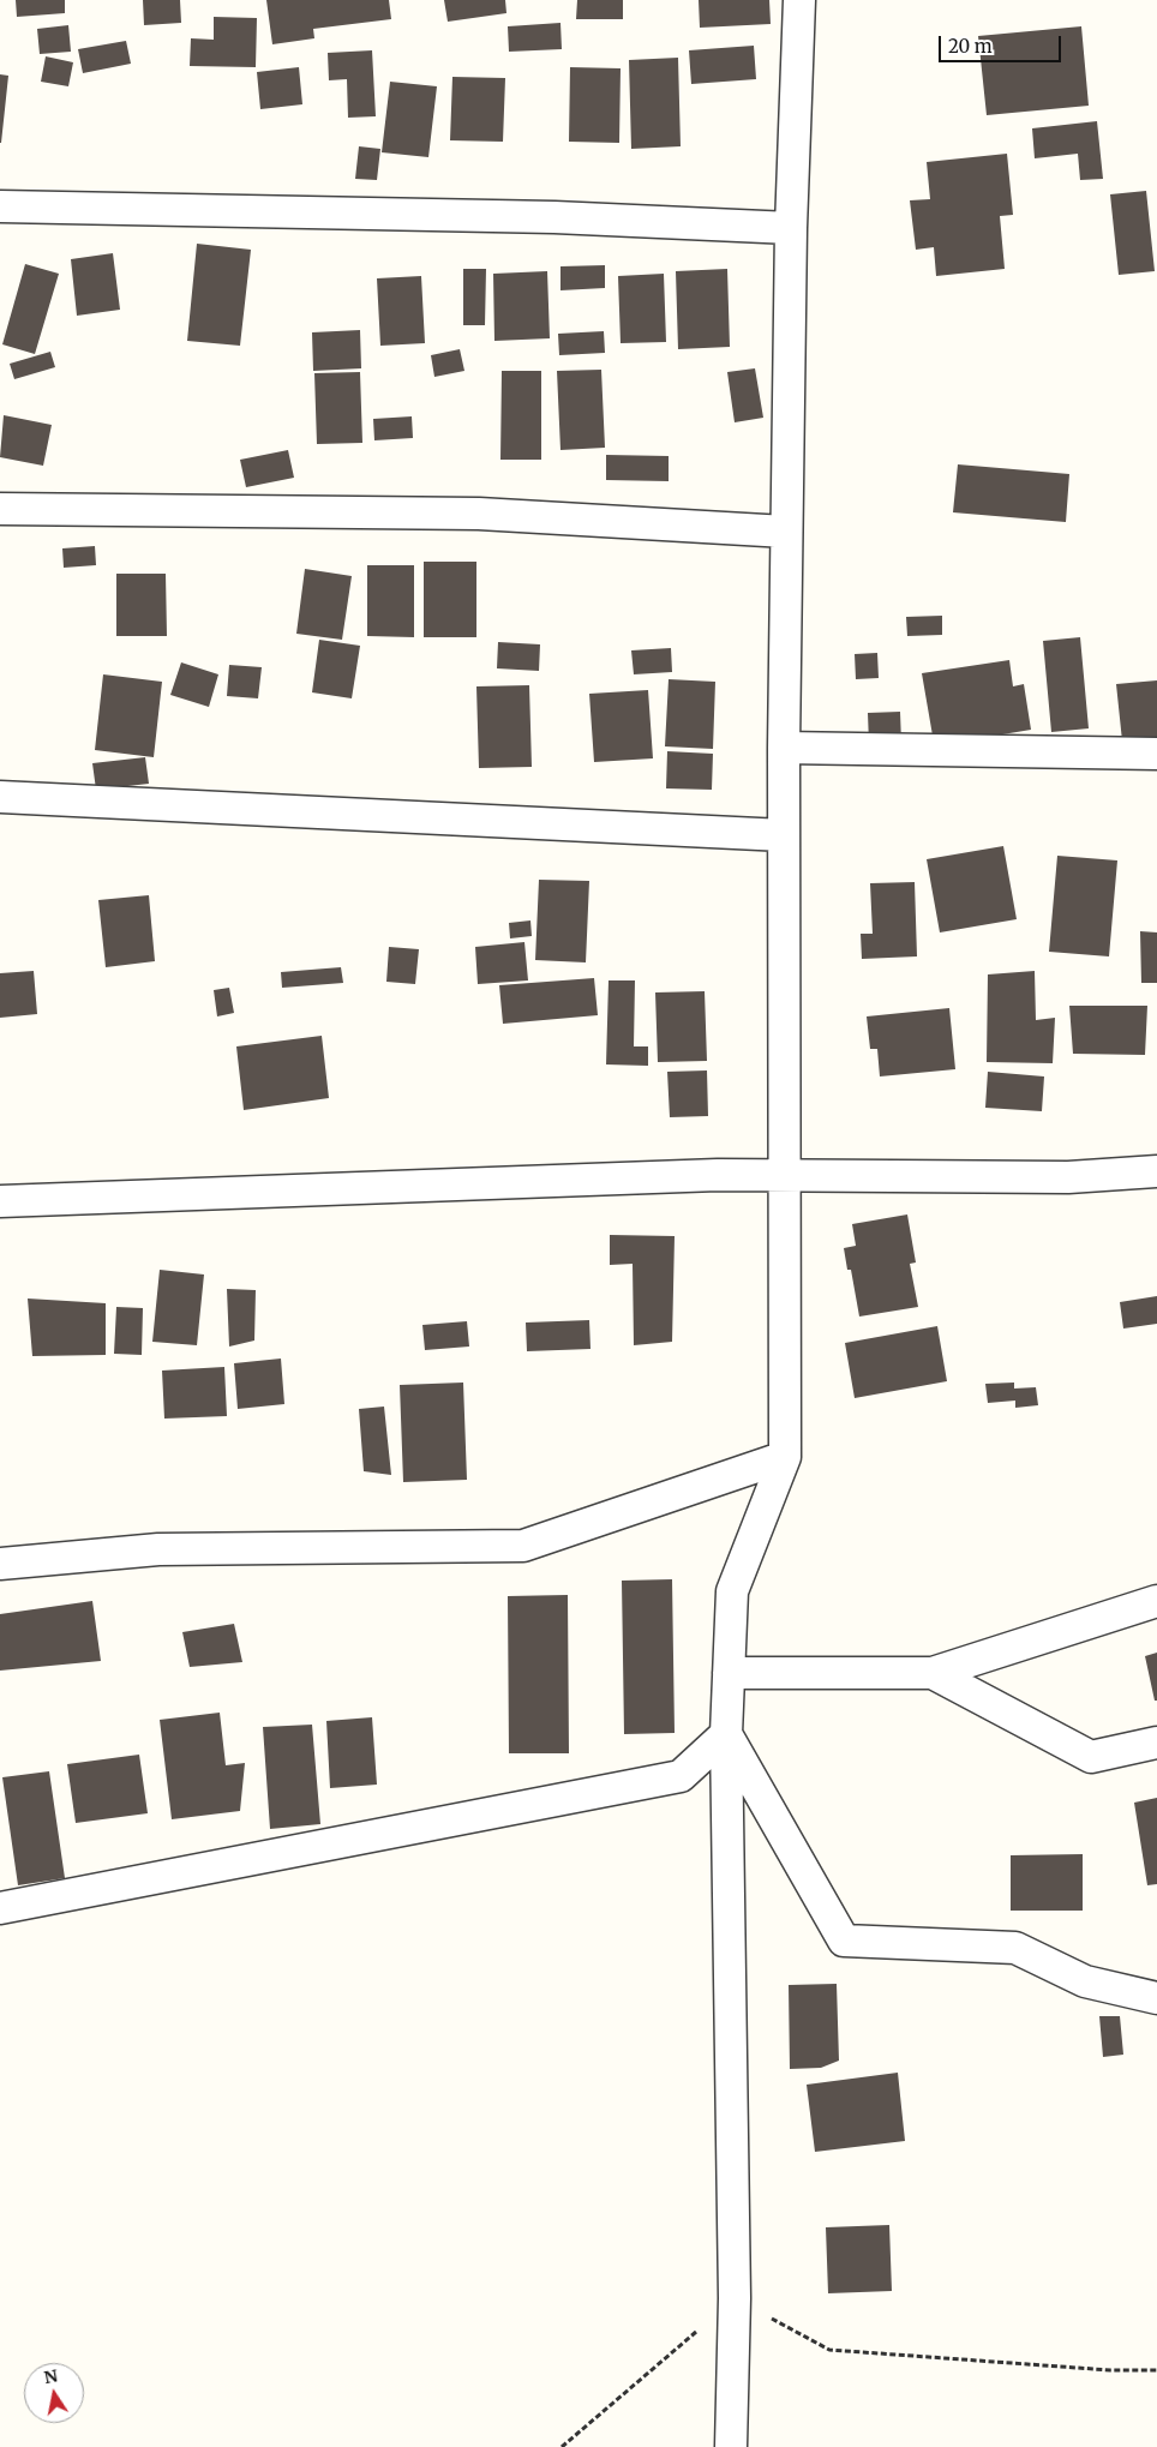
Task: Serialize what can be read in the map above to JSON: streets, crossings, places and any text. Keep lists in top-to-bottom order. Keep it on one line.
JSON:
{"scale_bar":"20 m","north":"top"}
